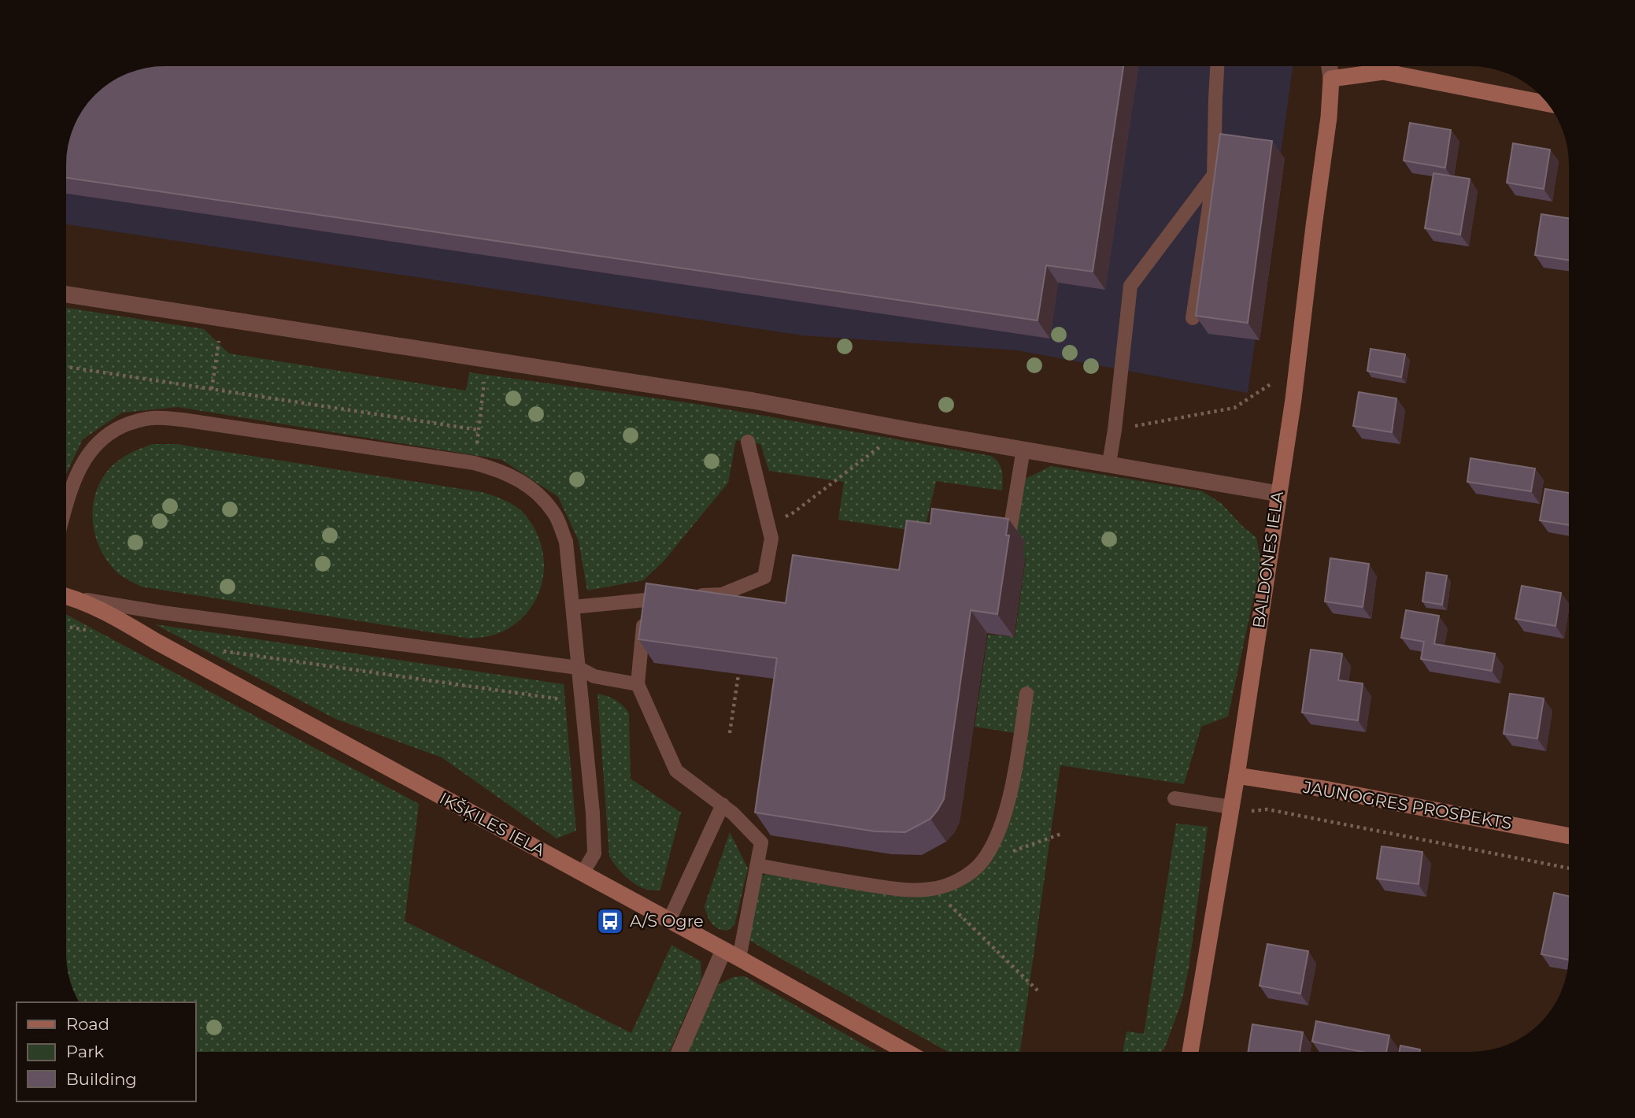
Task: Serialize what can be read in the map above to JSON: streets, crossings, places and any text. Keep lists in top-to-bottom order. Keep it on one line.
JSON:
{"streets":{"street":["BALDONES IELA","JAUNOGRES PROSPEKTS","IKŠĶILES IELA"]},"crossings":[["BALDONES IELA","JAUNOGRES PROSPEKTS"]],"places":{"bus stop":["A/S Ogre"]},"legend":["Road","Park","Building"]}
